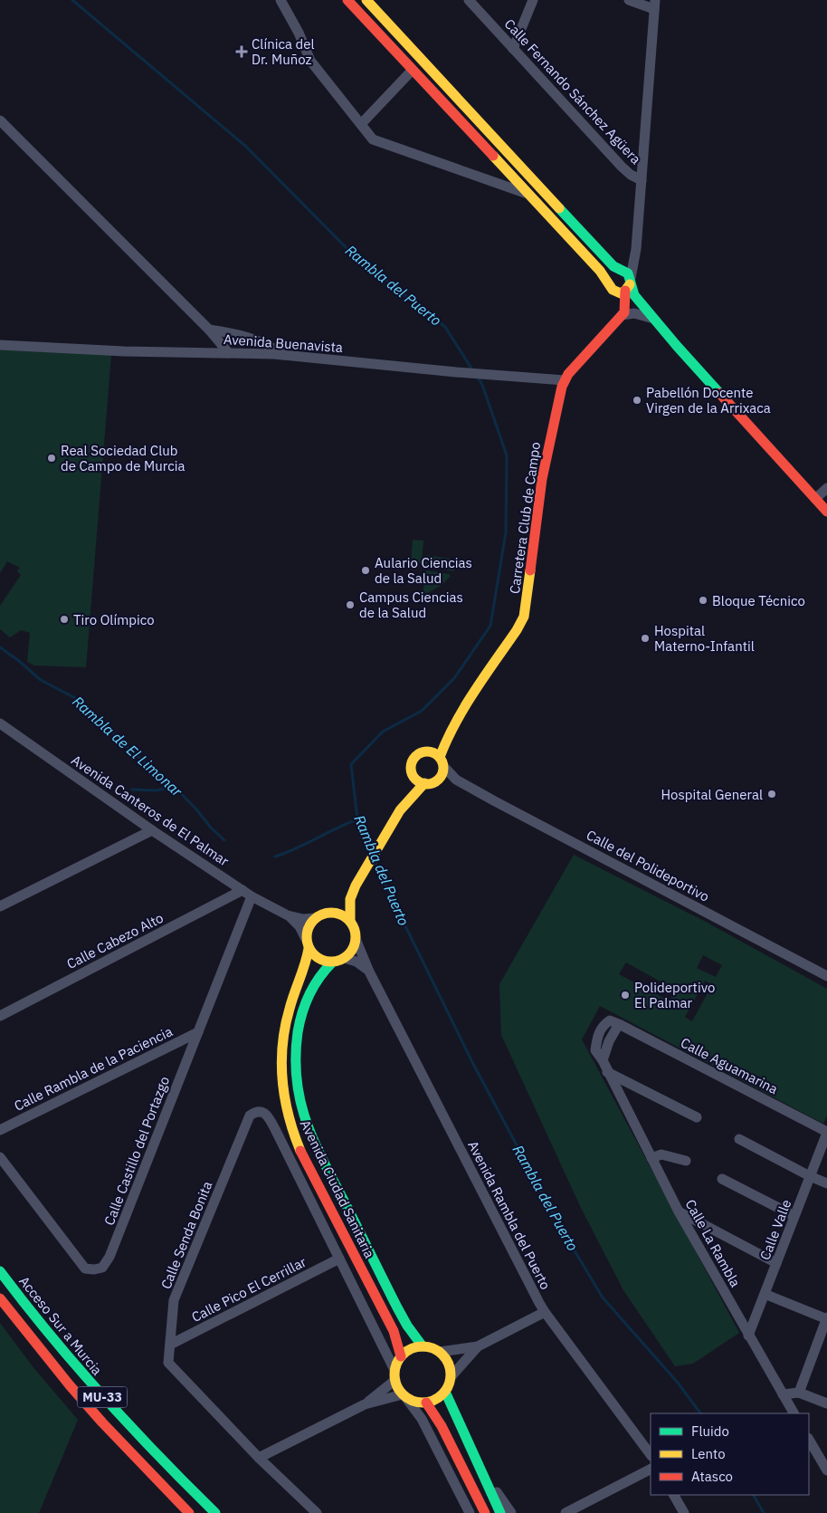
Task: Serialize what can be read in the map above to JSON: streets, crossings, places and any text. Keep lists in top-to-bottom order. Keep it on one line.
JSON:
{"streets":{"main road":["Carretera Club de Campo","Avenida Ciudad Sanitaria","Acceso Sur a Murcia","MU-33"],"street":["Calle Fernando Sánchez Agüera","Avenida Buenavista","Avenida Canteros de El Palmar","Calle del Polideportivo","Calle Cabezo Alto","Calle Aguamarina","Calle Rambla de la Paciencia","Calle Castillo del Portazgo","Avenida Rambla del Puerto","Calle Valle","Calle Senda Bonita","Calle La Rambla","Calle Pico El Cerrillar"]},"crossings":[["Avenida Buenavista","Carretera Club de Campo"],["Carretera Club de Campo","Calle del Polideportivo"],["Avenida Canteros de El Palmar","Calle Cabezo Alto"],["Avenida Canteros de El Palmar","Calle Castillo del Portazgo"],["Avenida Canteros de El Palmar","Avenida Ciudad Sanitaria"],["Avenida Canteros de El Palmar","Avenida Rambla del Puerto"],["Calle Aguamarina","Calle Valle"],["Calle Aguamarina","Calle La Rambla"],["Calle Rambla de la Paciencia","Calle Castillo del Portazgo"],["Avenida Ciudad Sanitaria","Avenida Rambla del Puerto"],["Calle Valle","Calle La Rambla"],["Calle Senda Bonita","Calle Pico El Cerrillar"]],"water":["Rambla del Puerto","Rambla de El Limonar"],"places":{"health":["Clínica del Dr. Muñoz"],"other":["Pabellón Docente Virgen de la Arrixaca","Real Sociedad Club de Campo de Murcia","Aulario Ciencias de la Salud","Bloque Técnico","Campus Ciencias de la Salud","Tiro Olímpico","Hospital Materno-Infantil","Hospital General","Polideportivo El Palmar"]},"legend":["Fluido","Lento","Atasco"]}
